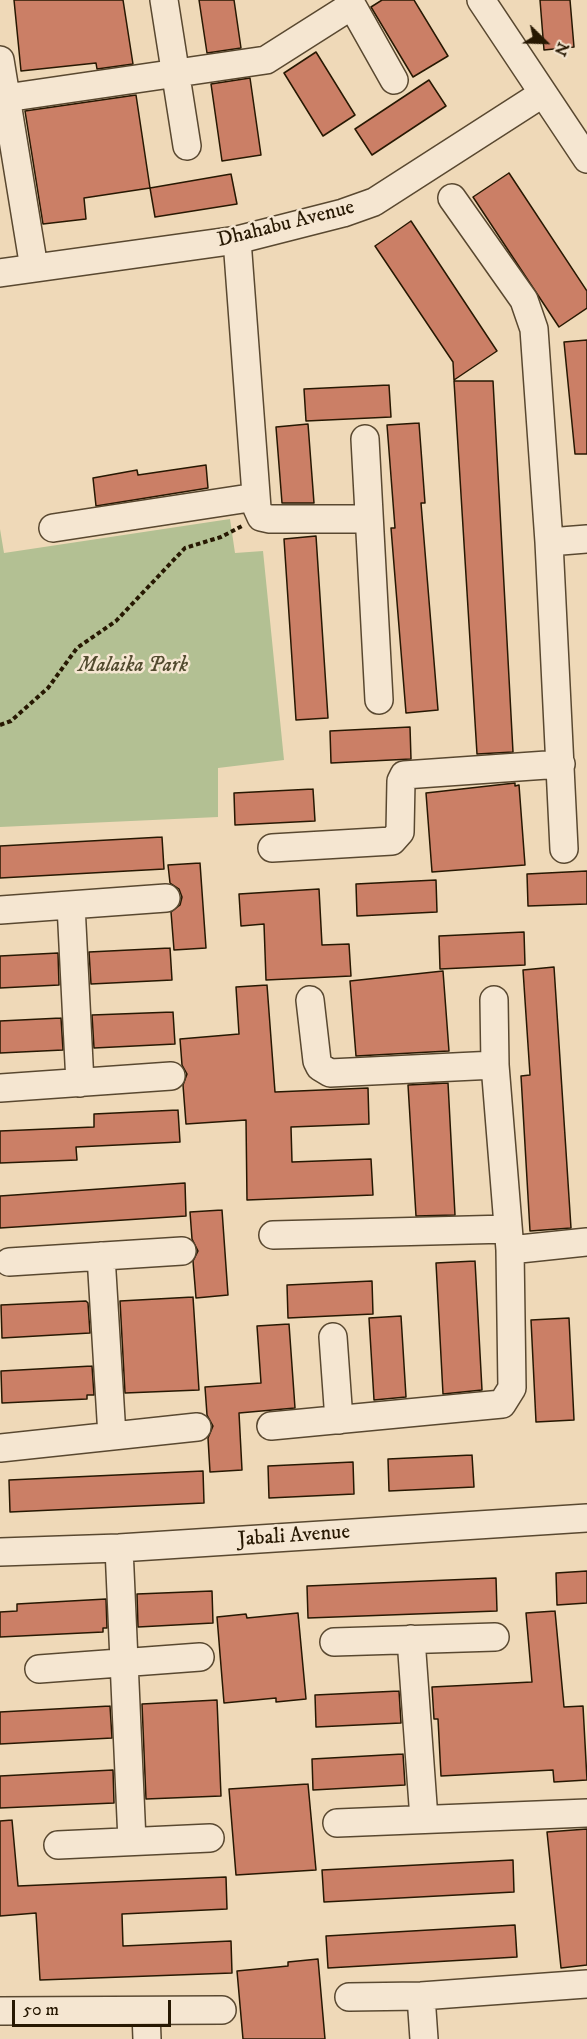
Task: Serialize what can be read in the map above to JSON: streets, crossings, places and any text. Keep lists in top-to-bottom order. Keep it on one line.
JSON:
{"streets":{"street":["Dhahabu Avenue","Jabali Avenue"]},"parks":["Malaika Park"],"scale_bar":"50 m","north":"bottom right"}
